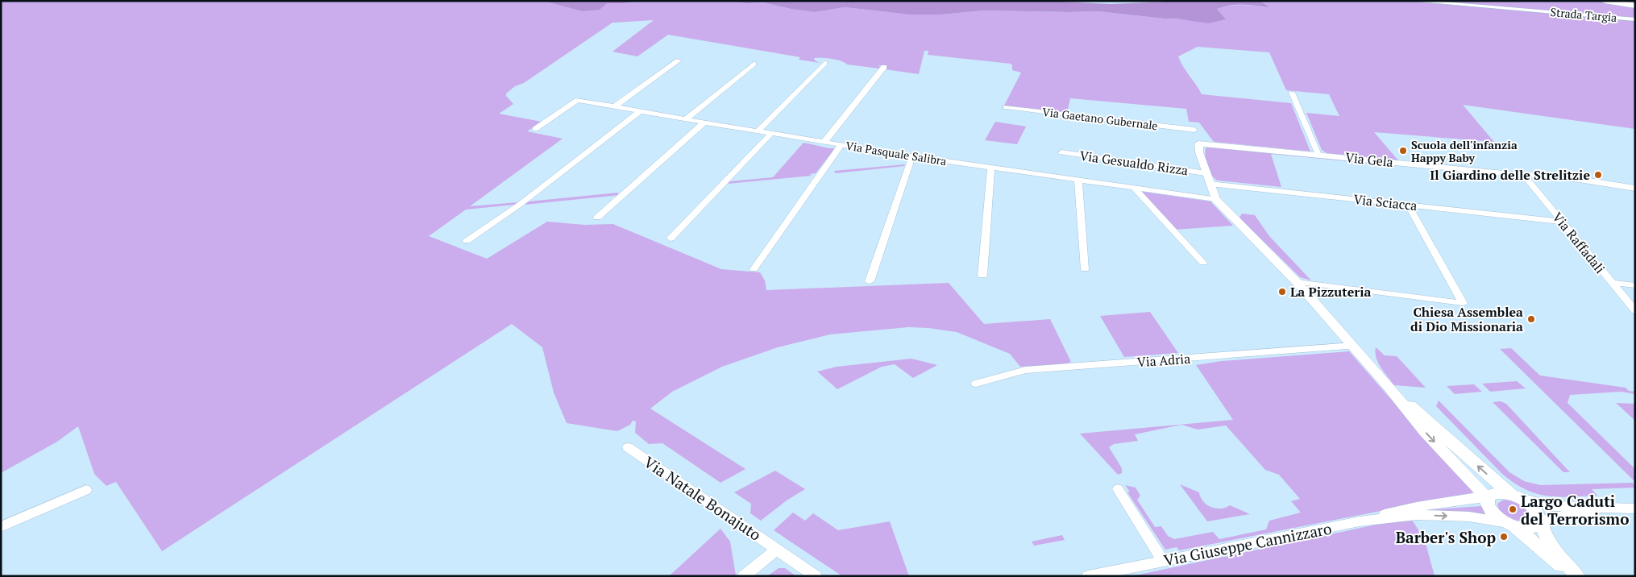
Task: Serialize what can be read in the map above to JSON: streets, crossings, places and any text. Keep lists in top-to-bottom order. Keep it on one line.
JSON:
{"streets":{"street":["Strada Targia","Via Gaetano Gubernale","Via Pasquale Salibra","Via Gela","Via Gesualdo Rizza","Via Sciacca","Via Raffadali","Via Adria","Via Natale Bonajuto","Via Giuseppe Cannizzaro"]},"crossings":[["Via Gaetano Gubernale","Via Gela"],["Via Gela","Via Raffadali"],["Via Gesualdo Rizza","Via Sciacca"],["Via Sciacca","Via Raffadali"]],"places":["Scuola dell'infanzia Happy Baby","Il Giardino delle Strelitzie","La Pizzuteria","Chiesa Assemblea di Dio Missionaria","Largo Caduti del Terrorismo","Barber's Shop"]}
